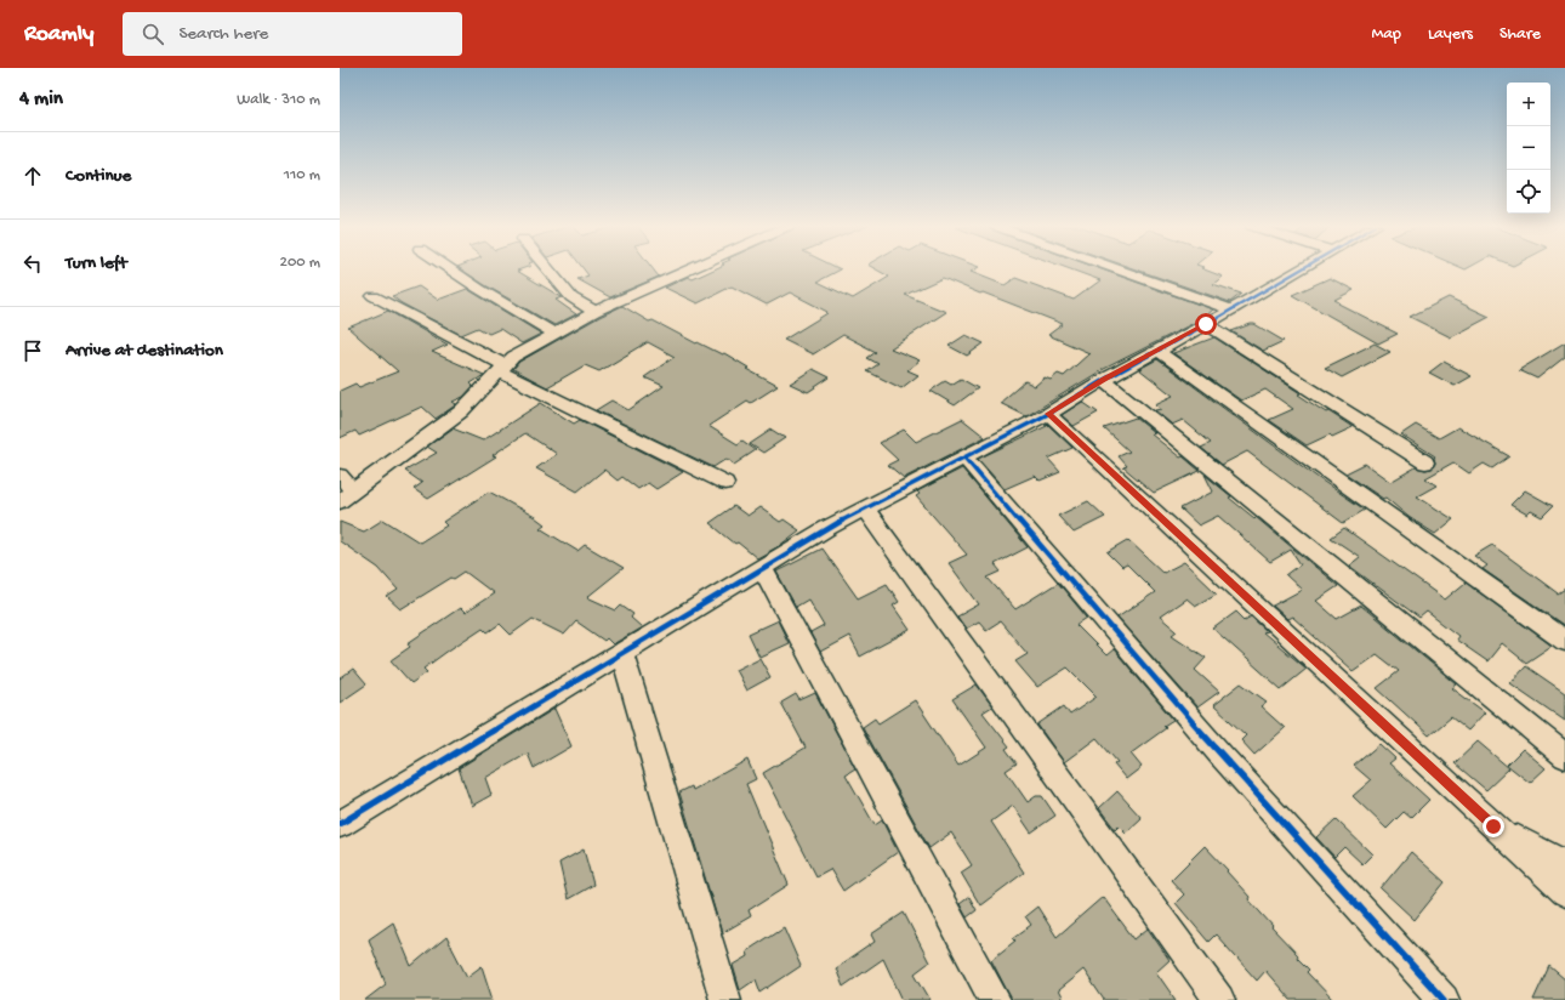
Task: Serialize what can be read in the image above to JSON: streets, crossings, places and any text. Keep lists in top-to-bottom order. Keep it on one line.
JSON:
{"page":{"header":"Roamly","search":"Search here","nav":["Map","Layers","Share"],"heading":["4 min","Walk · 310 m"],"map_buttons":["+","−"],"list":[["Continue","110 m"],["Turn left","200 m"],"Arrive at destination"]}}
